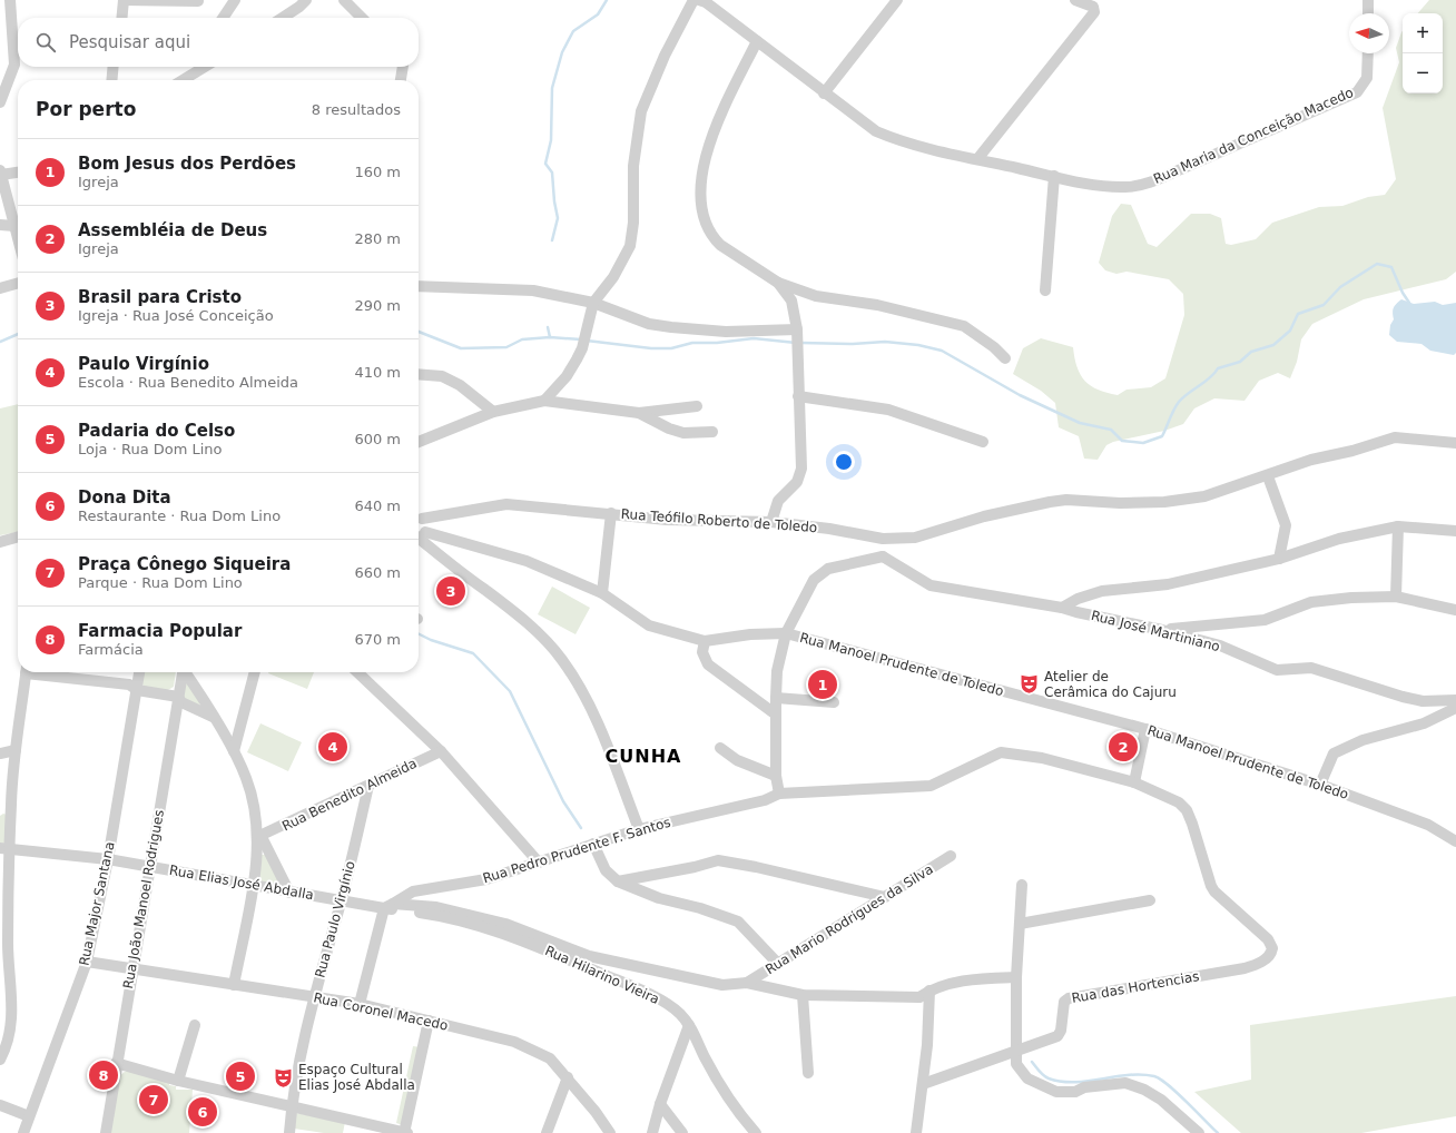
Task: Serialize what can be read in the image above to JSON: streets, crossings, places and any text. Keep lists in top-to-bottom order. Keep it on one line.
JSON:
{"streets":{"street":["Rua Maria da Conceição Macedo","Rua Teófilo Roberto de Toledo","Rua José Martiniano","Rua Manoel Prudente de Toledo","Rua Benedito Almeida","Rua Pedro Prudente F. Santos","Rua Elias José Abdalla","Rua João Manoel Rodrigues","Rua Major Santana","Rua Paulo Virgínio","Rua Mario Rodrigues da Silva","Rua Hilarino Vieira","Rua das Hortencias","Rua Coronel Macedo"]},"crossings":[["Rua Benedito Almeida","Rua Paulo Virgínio"],["Rua Pedro Prudente F. Santos","Rua Hilarino Vieira"],["Rua Pedro Prudente F. Santos","Rua das Hortencias"],["Rua Elias José Abdalla","Rua João Manoel Rodrigues"],["Rua Elias José Abdalla","Rua Major Santana"],["Rua Elias José Abdalla","Rua Paulo Virgínio"],["Rua Elias José Abdalla","Rua Hilarino Vieira"],["Rua João Manoel Rodrigues","Rua Coronel Macedo"],["Rua Major Santana","Rua Coronel Macedo"],["Rua Paulo Virgínio","Rua Hilarino Vieira"],["Rua Paulo Virgínio","Rua Coronel Macedo"],["Rua Mario Rodrigues da Silva","Rua Hilarino Vieira"]],"districts":["CUNHA"],"places":{"theatre":["Atelier de Cerâmica do Cajuru","Espaço Cultural Elias José Abdalla"]},"north":"left","page":{"map_buttons":["+","−"],"search":"Pesquisar aqui","heading":["Por perto","8 resultados"],"list":[{"mark":"1","name":"Bom Jesus dos Perdões","note":"Igreja","value":"160 m"},{"mark":"2","name":"Assembléia de Deus","note":"Igreja","value":"280 m"},{"mark":"3","name":"Brasil para Cristo","note":"Igreja · Rua José Conceição","value":"290 m"},{"mark":"4","name":"Paulo Virgínio","note":"Escola · Rua Benedito Almeida","value":"410 m"},{"mark":"5","name":"Padaria do Celso","note":"Loja · Rua Dom Lino","value":"600 m"},{"mark":"6","name":"Dona Dita","note":"Restaurante · Rua Dom Lino","value":"640 m"},{"mark":"7","name":"Praça Cônego Siqueira","note":"Parque · Rua Dom Lino","value":"660 m"},{"mark":"8","name":"Farmacia Popular","note":"Farmácia","value":"670 m"}],"pins":["3","1","2","4","8","5","7","6"]}}
